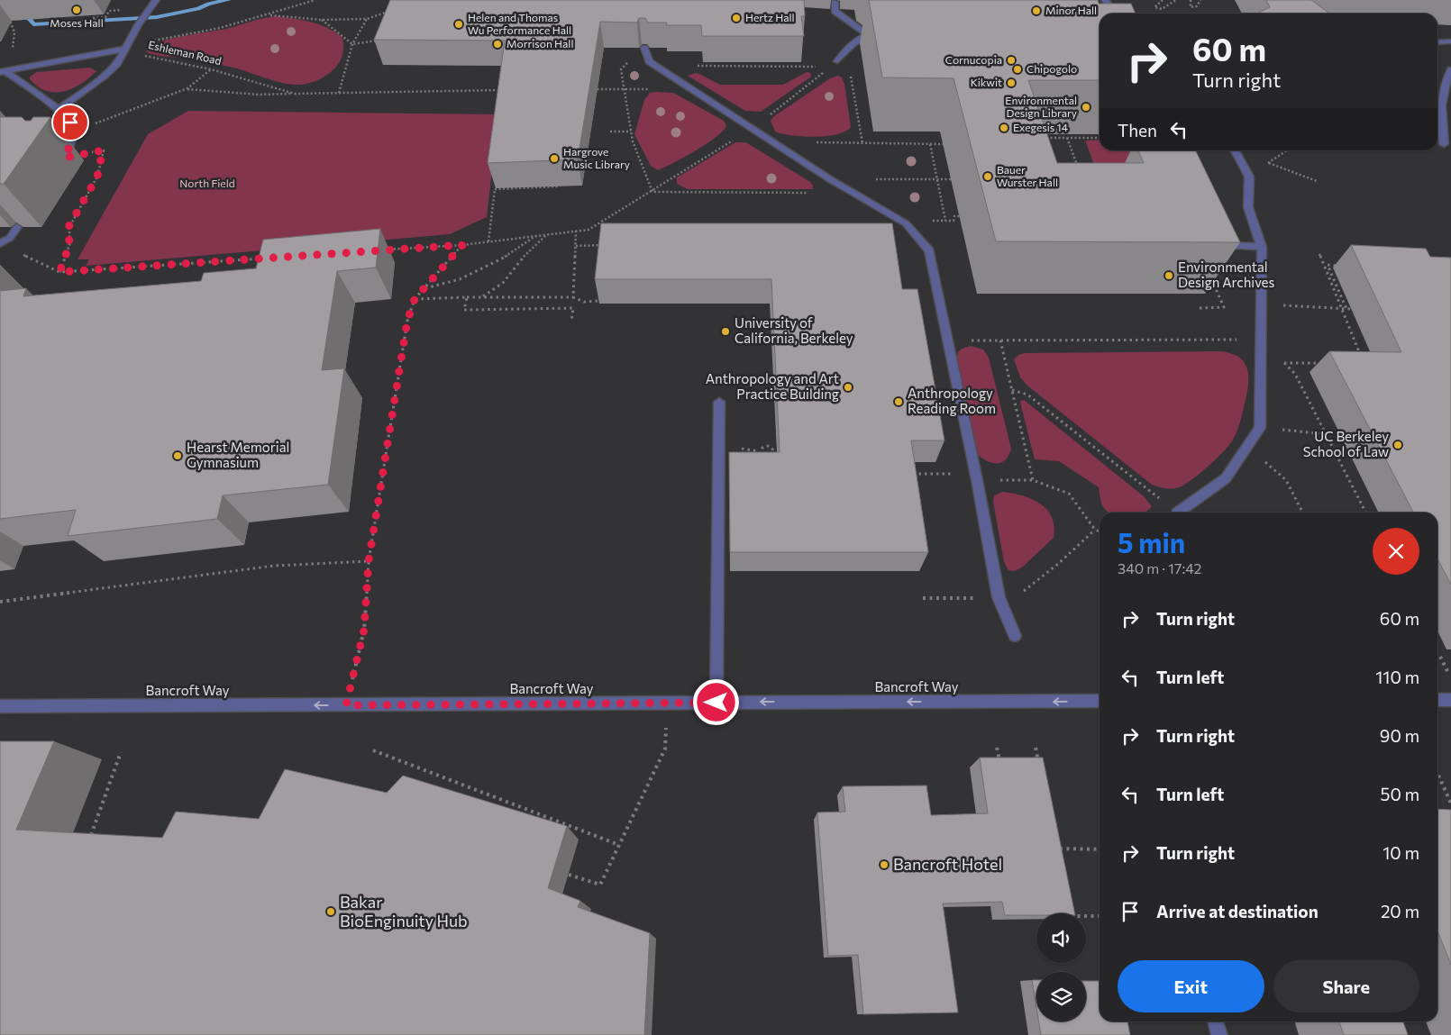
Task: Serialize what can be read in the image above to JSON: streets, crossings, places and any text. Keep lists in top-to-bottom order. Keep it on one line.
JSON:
{"streets":{"street":["Bancroft Way"],"path":["Eshleman Road"]},"one_way":["Bancroft Way"],"parks":["North Field"],"places":["Moses Hall","Minor Hall","Hertz Hall","Helen and Thomas Wu Performance Hall","Morrison Hall","Cornucopia","Chipogolo","Kikwit","Environmental Design Library","Exegesis 14","Hargrove Music Library","Bauer Wurster Hall","Environmental Design Archives","University of California, Berkeley","Anthropology and Art Practice Building","Anthropology Reading Room","UC Berkeley School of Law","Hearst Memorial Gymnasium","Bancroft Hotel","Bakar BioEnginuity Hub"],"page":{"turn":["60 m","Turn right"],"then":"Then","heading":["5 min","340 m · 17:42"],"list":[{"name":"Turn right","value":"60 m"},{"name":"Turn left","value":"110 m"},{"name":"Turn right","value":"90 m"},{"name":"Turn left","value":"50 m"},{"name":"Turn right","value":"10 m"},{"name":"Arrive at destination","value":"20 m"}],"buttons":["Exit","Share"]}}
